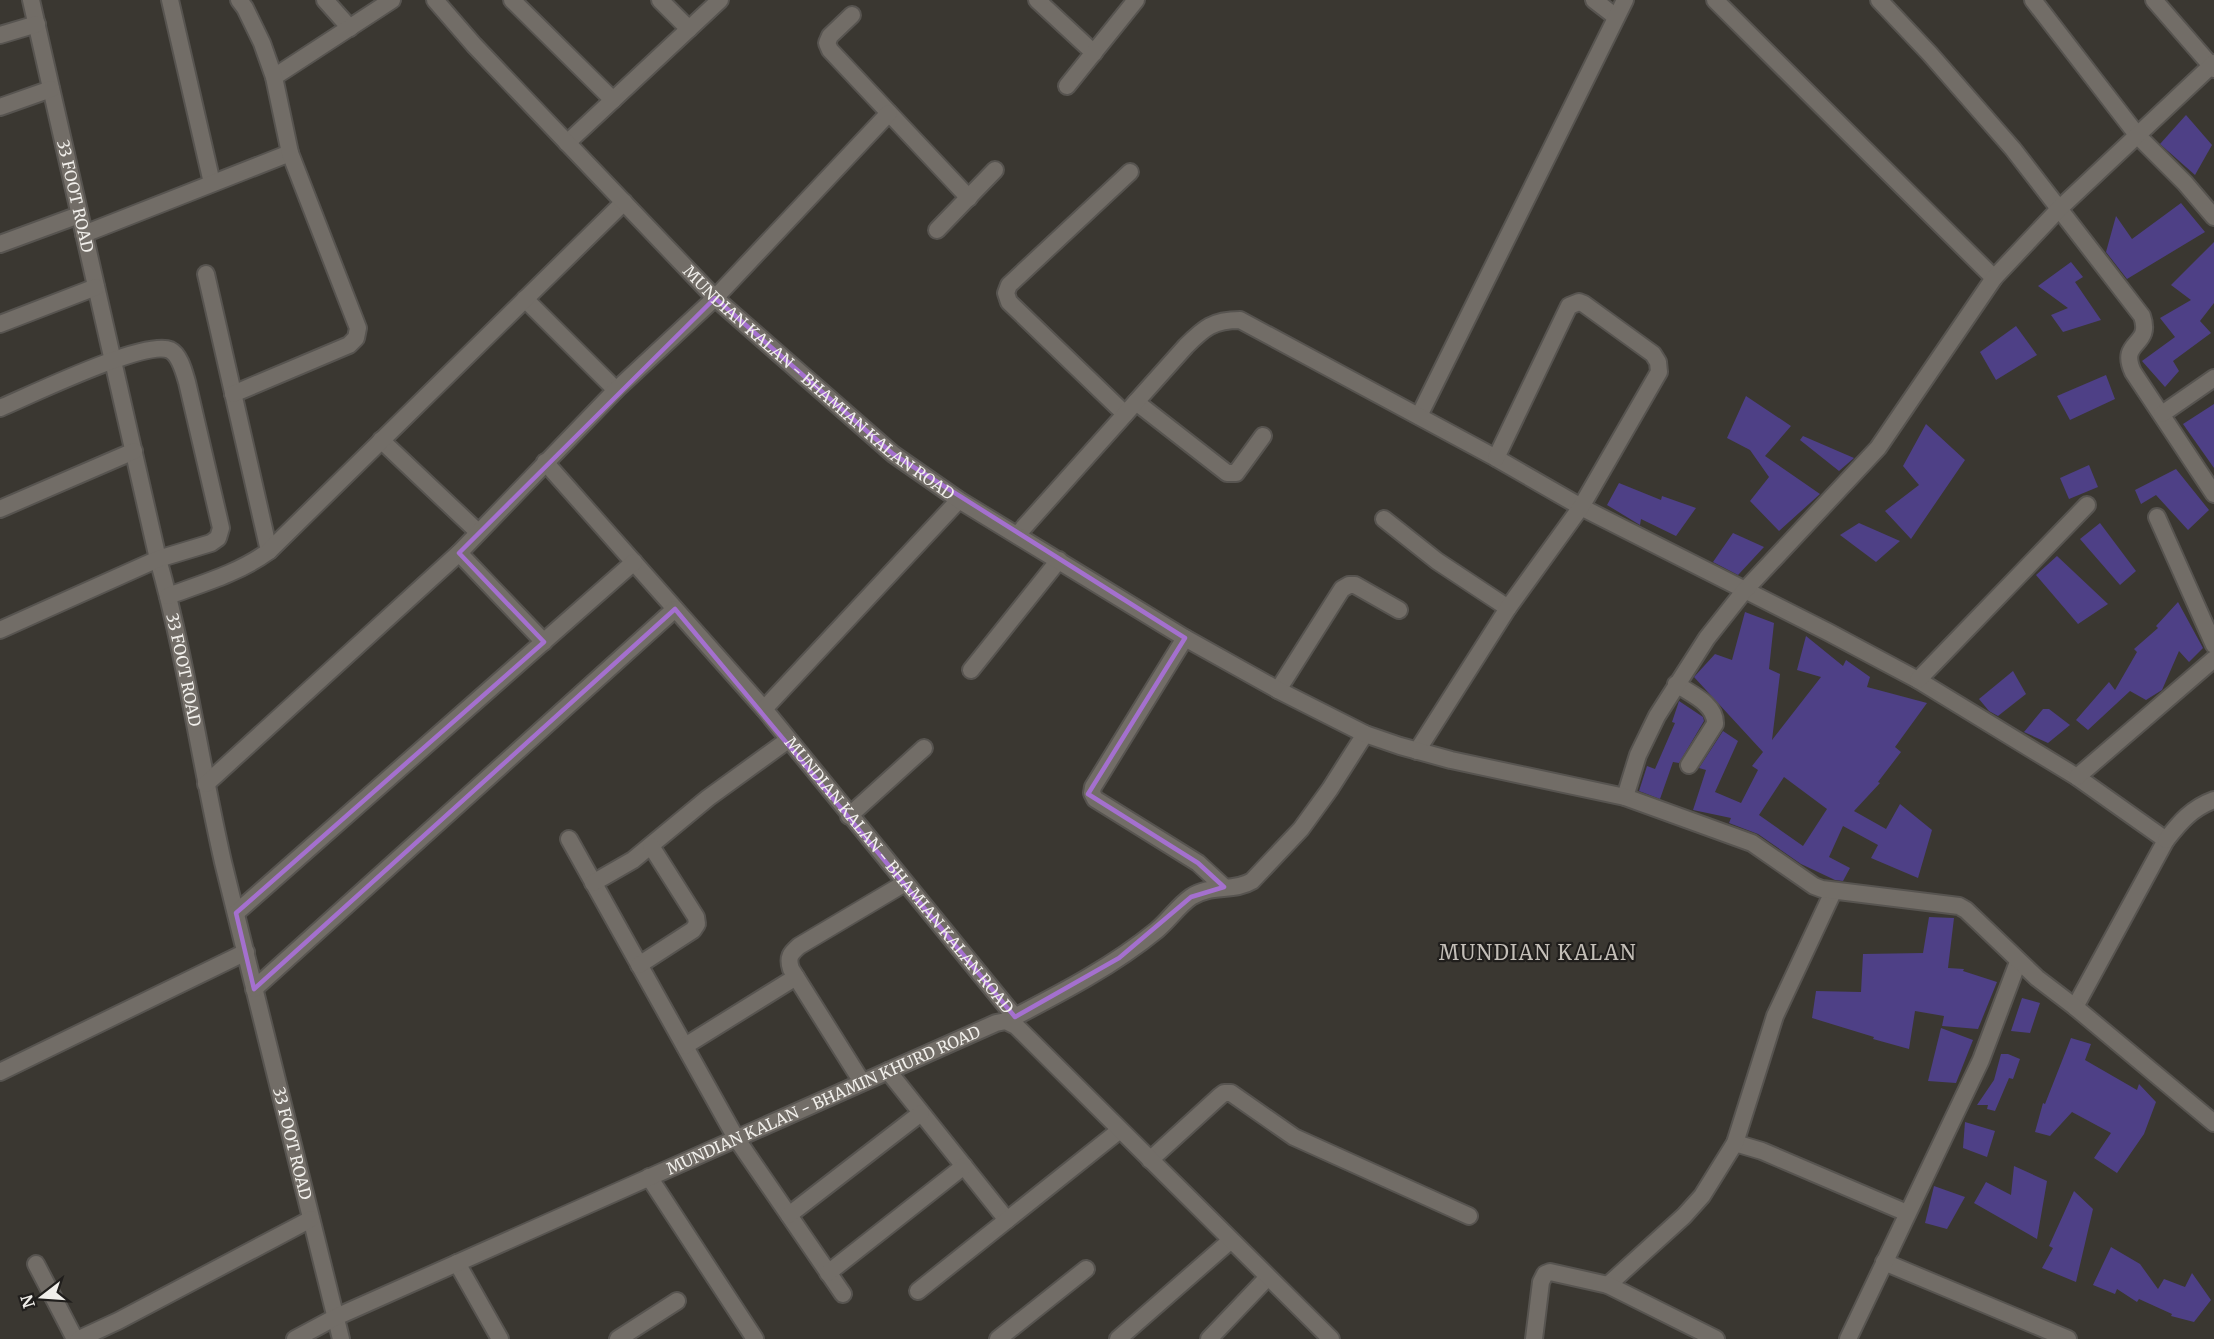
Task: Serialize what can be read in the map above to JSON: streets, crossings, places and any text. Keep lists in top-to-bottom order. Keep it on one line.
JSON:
{"streets":{"street":["33 FOOT ROAD","MUNDIAN KALAN - BHAMIAN KALAN ROAD","MUNDIAN KALAN - BHAMIN KHURD ROAD"]},"crossings":[["33 FOOT ROAD","MUNDIAN KALAN - BHAMIN KHURD ROAD"],["MUNDIAN KALAN - BHAMIAN KALAN ROAD","MUNDIAN KALAN - BHAMIN KHURD ROAD"]],"districts":["MUNDIAN KALAN"],"north":"left"}
